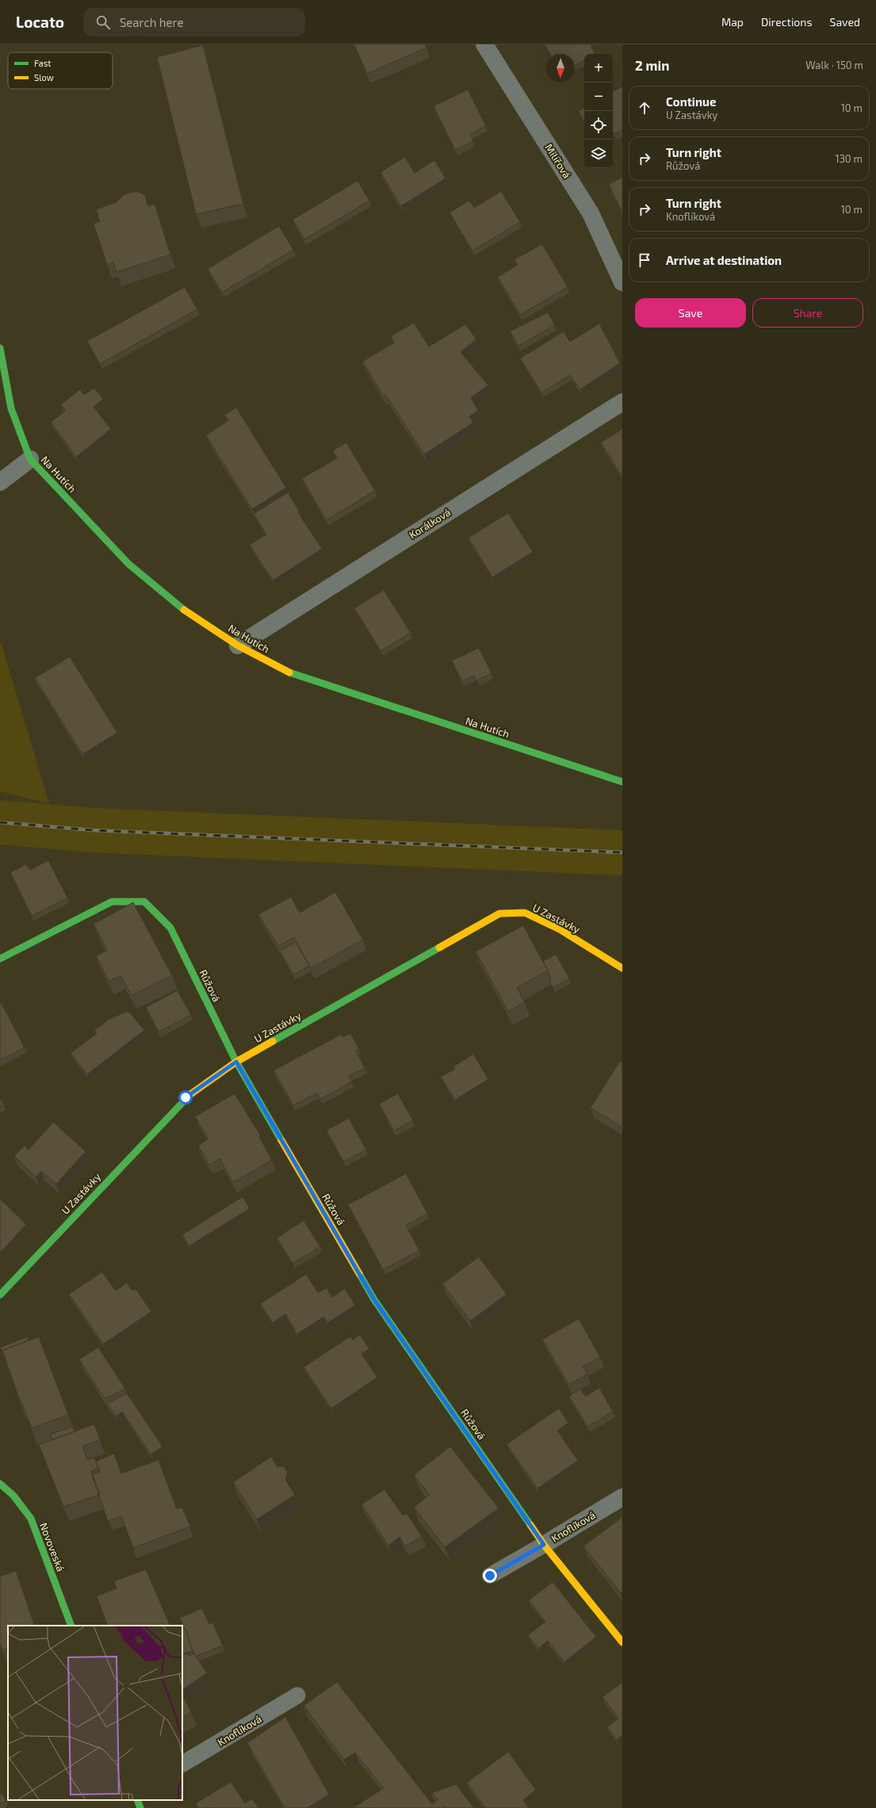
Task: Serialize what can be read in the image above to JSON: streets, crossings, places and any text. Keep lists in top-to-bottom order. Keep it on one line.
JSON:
{"streets":{"street":["Milířová","Na Hutích","Korálková","U Zastávky","Růžová","Knoflíková","Novoveská"]},"crossings":[["Na Hutích","Korálková"],["U Zastávky","Růžová"],["Růžová","Knoflíková"]],"legend":["Fast","Slow"],"north":"bottom","page":{"header":"Locato","search":"Search here","nav":["Map","Directions","Saved"],"heading":["2 min","Walk · 150 m"],"map_buttons":["+","−"],"list":[["Continue","U Zastávky","10 m"],["Turn right","Růžová","130 m"],["Turn right","Knoflíková","10 m"],"Arrive at destination"],"buttons":["Save","Share"]}}
